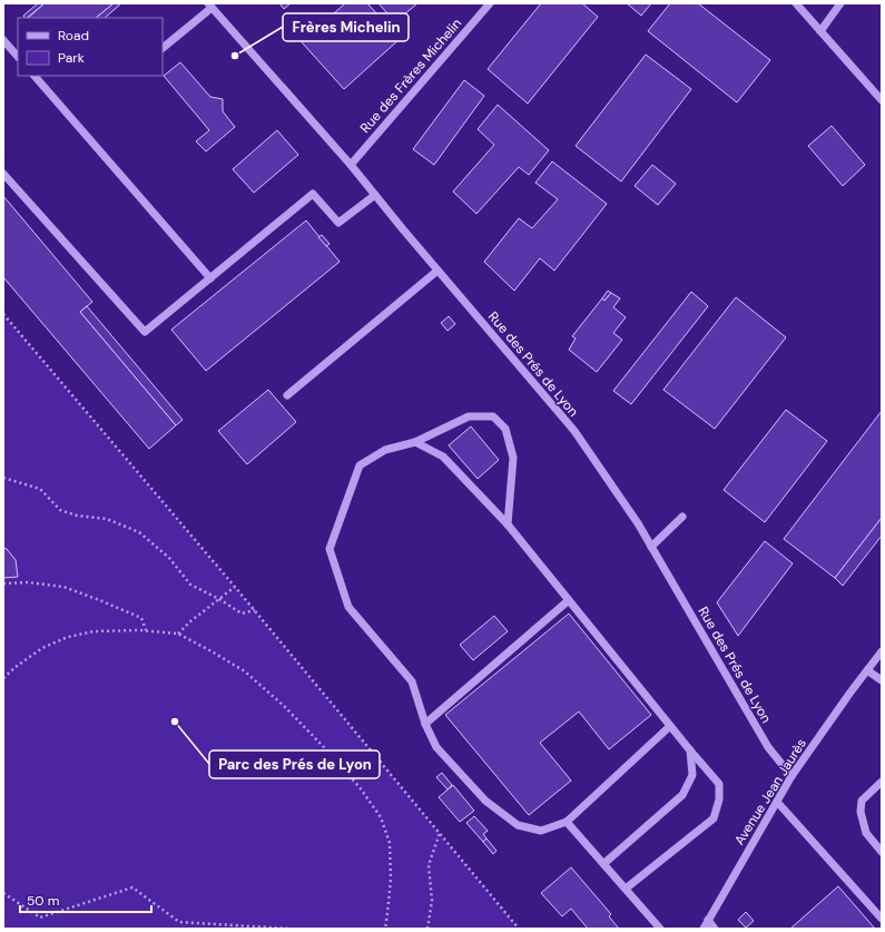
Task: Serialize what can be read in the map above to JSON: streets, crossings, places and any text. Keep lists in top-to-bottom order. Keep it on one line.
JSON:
{"streets":{"street":["Rue des Frères Michelin","Rue des Prés de Lyon","Avenue Jean Jaurès"]},"crossings":[["Rue des Frères Michelin","Rue des Prés de Lyon"],["Rue des Prés de Lyon","Avenue Jean Jaurès"]],"places":["Frères Michelin","Parc des Prés de Lyon"],"legend":["Road","Park"],"scale_bar":"50 m"}
